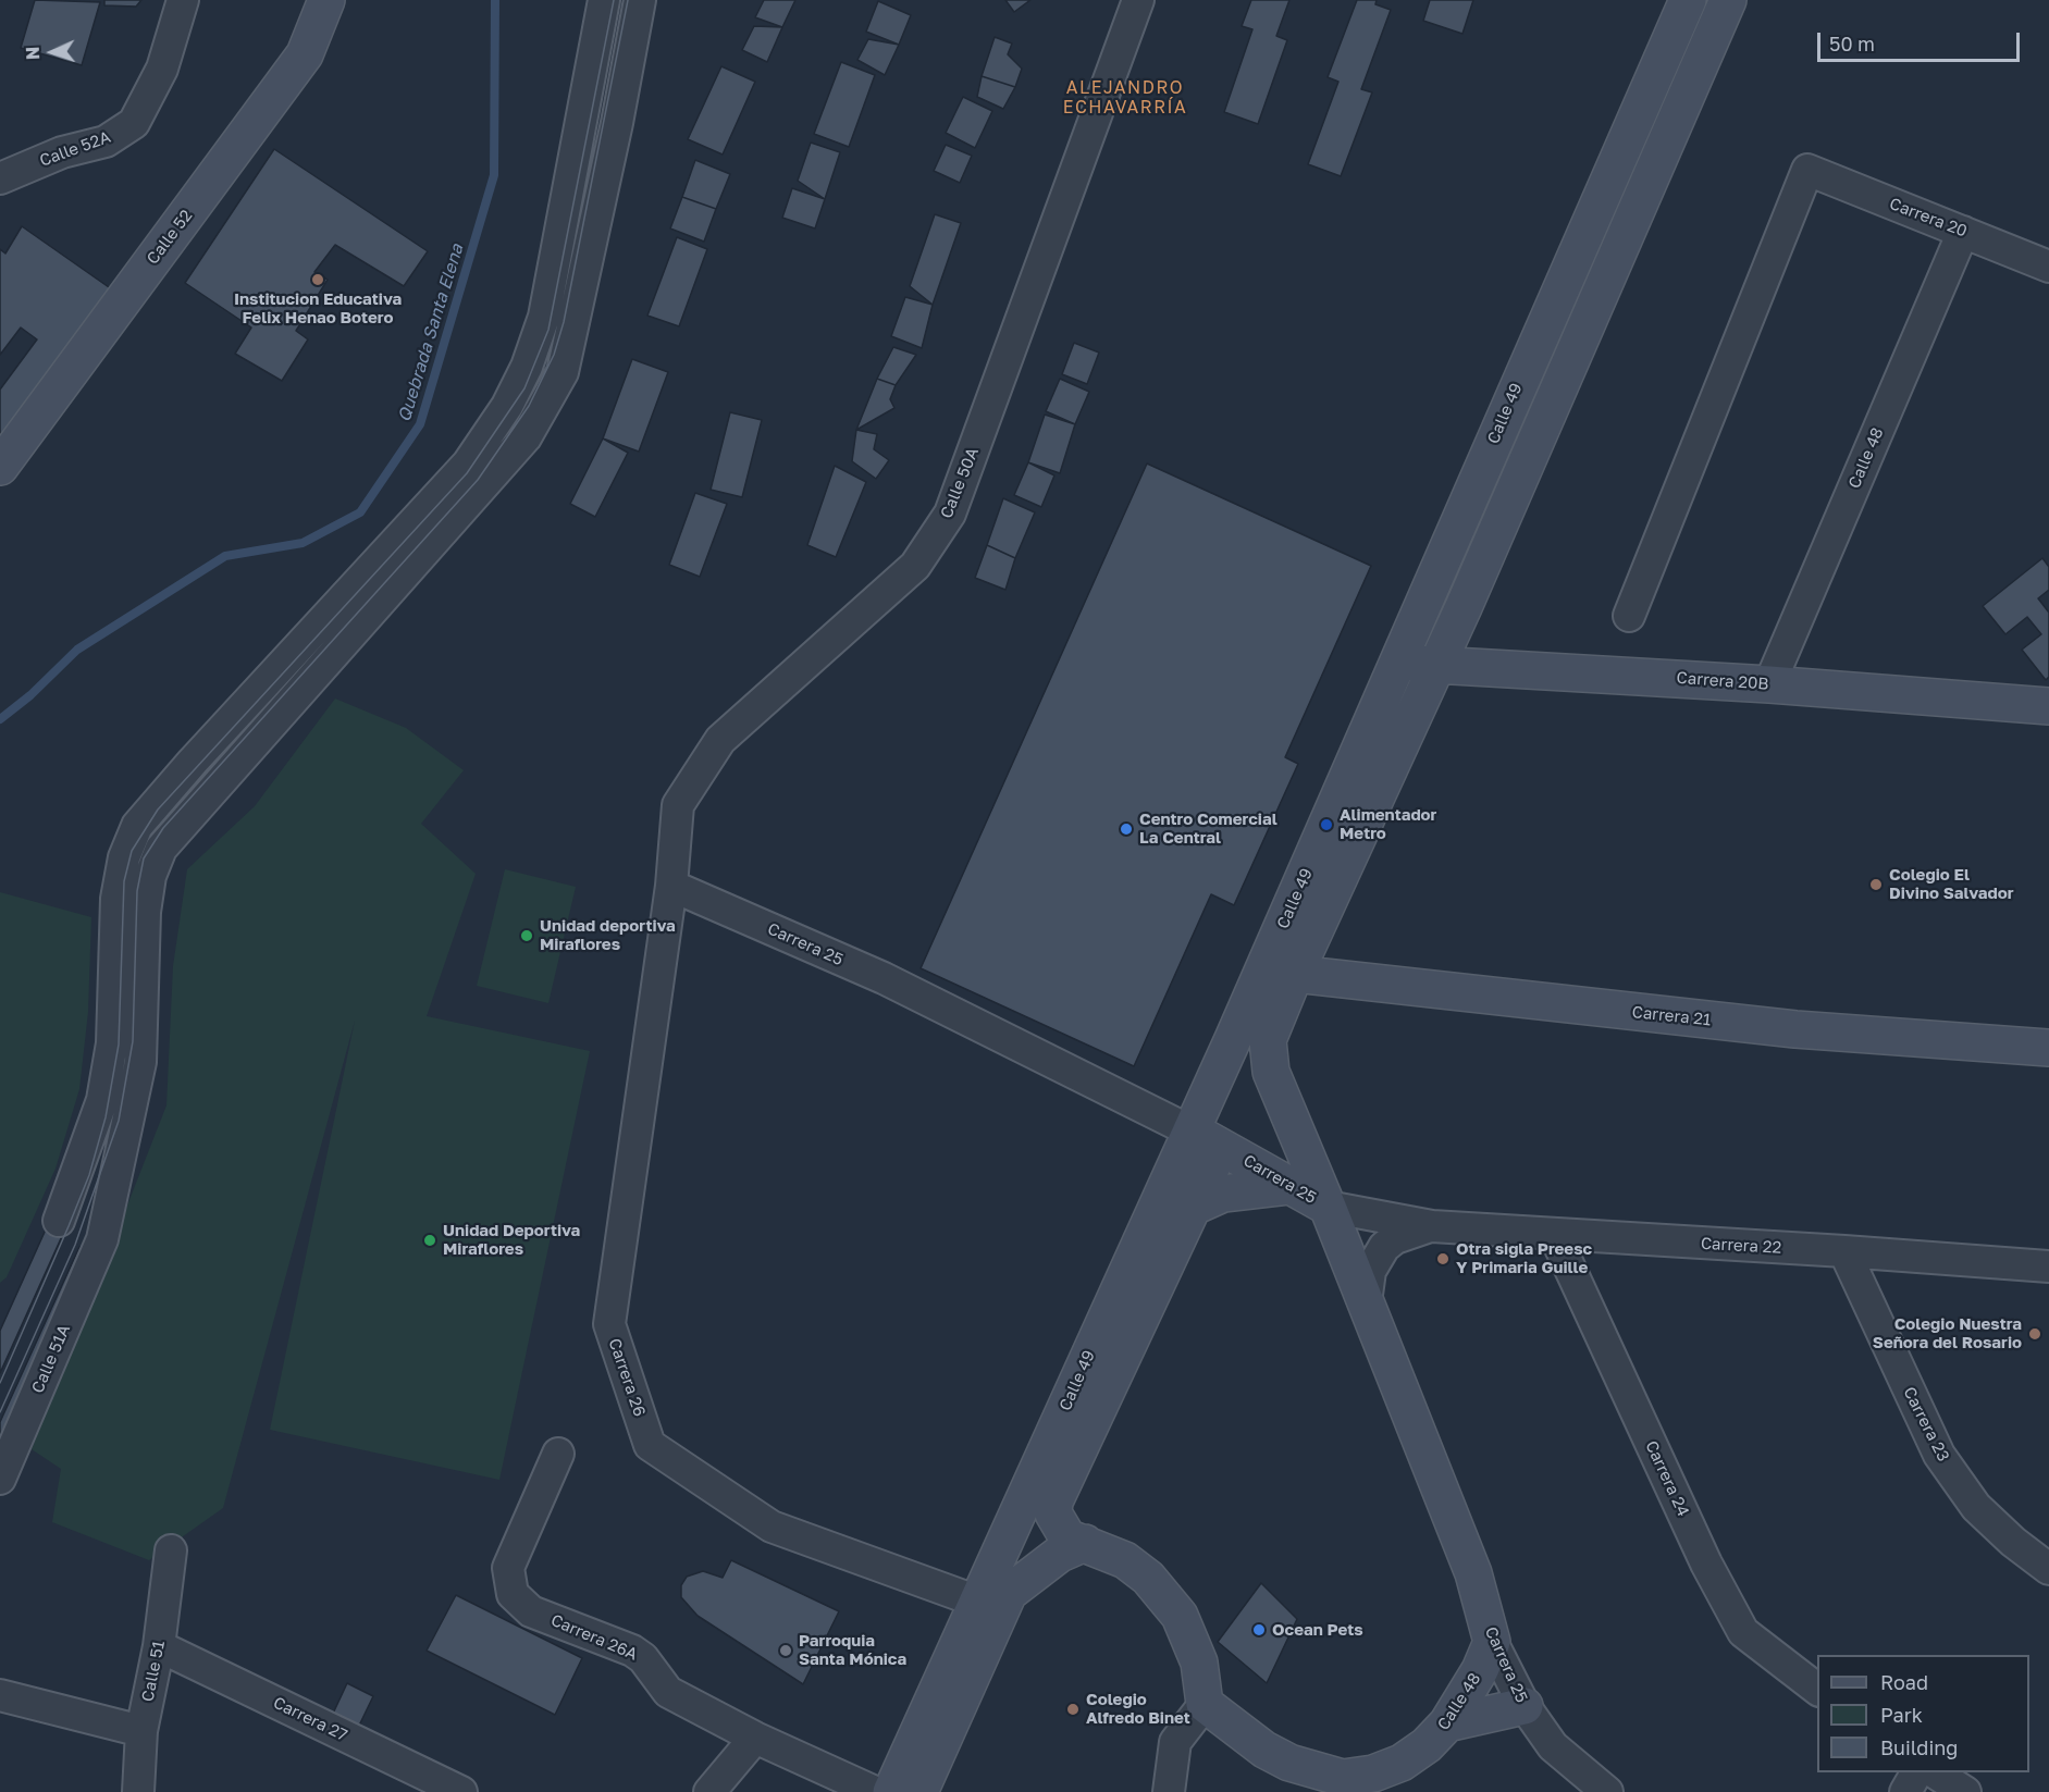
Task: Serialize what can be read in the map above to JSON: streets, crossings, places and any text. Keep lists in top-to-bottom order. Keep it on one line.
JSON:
{"streets":{"main road":["Calle 52","Calle 49","Calle 48","Carrera 20B","Carrera 25","Carrera 21"],"street":["Calle 52A","Carrera 20","Calle 50A","Carrera 22","Calle 51A","Carrera 26","Carrera 23","Carrera 24","Carrera 26A","Calle 51","Carrera 27"]},"crossings":[["Carrera 20","Calle 48"],["Calle 49","Carrera 20B"],["Calle 49","Carrera 25"],["Calle 49","Carrera 21"],["Calle 49","Carrera 22"],["Calle 49","Carrera 26"],["Calle 48","Carrera 20B"],["Calle 48","Carrera 25"],["Calle 50A","Carrera 25"],["Calle 50A","Carrera 26"],["Carrera 25","Carrera 22"],["Carrera 25","Carrera 26"],["Carrera 22","Carrera 23"],["Carrera 22","Carrera 24"],["Calle 51","Carrera 27"]],"districts":["ALEJANDRO ECHAVARRÍA"],"water":["Quebrada Santa Elena"],"places":["Institucion Educativa Felix Henao Botero","Alimentador Metro","Centro Comercial La Central","Colegio El Divino Salvador","Unidad deportiva Miraflores","Unidad Deportiva Miraflores","Otra sigla Preesc Y Primaria Guille","Colegio Nuestra Señora del Rosario","Ocean Pets","Parroquia Santa Mónica","Colegio Alfredo Binet"],"legend":["Road","Park","Building"],"scale_bar":"50 m","north":"left"}
